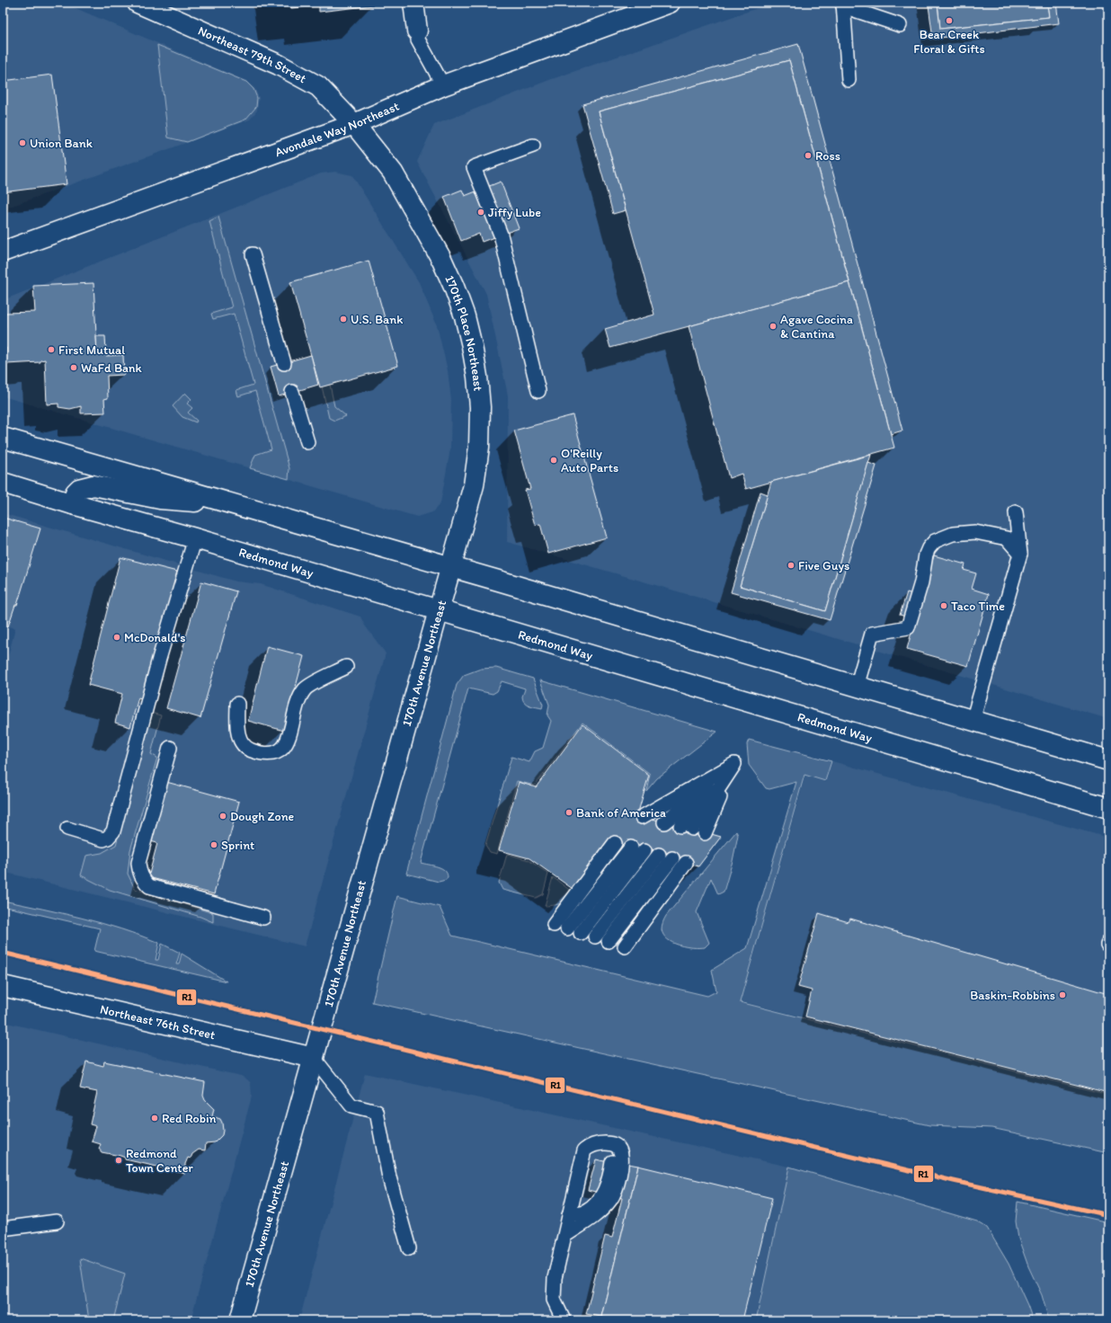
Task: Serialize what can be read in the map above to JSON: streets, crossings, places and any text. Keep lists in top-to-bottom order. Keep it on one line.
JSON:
{"streets":{"main road":["Northeast 79th Street","Avondale Way Northeast","170th Place Northeast","Redmond Way","170th Avenue Northeast","Northeast 76th Street"]},"crossings":[["Northeast 79th Street","Avondale Way Northeast"],["Northeast 79th Street","170th Place Northeast"],["Avondale Way Northeast","170th Place Northeast"],["170th Place Northeast","170th Avenue Northeast"],["Redmond Way","170th Avenue Northeast"],["170th Avenue Northeast","Northeast 76th Street"]],"places":["Bear Creek Floral & Gifts","Union Bank","Ross","Jiffy Lube","U.S. Bank","Agave Cocina & Cantina","First Mutual","WaFd Bank","O'Reilly Auto Parts","Five Guys","Taco Time","McDonald's","Bank of America","Dough Zone","Sprint","Baskin-Robbins","Red Robin","Redmond Town Center"],"lines":["transit line R1"]}
